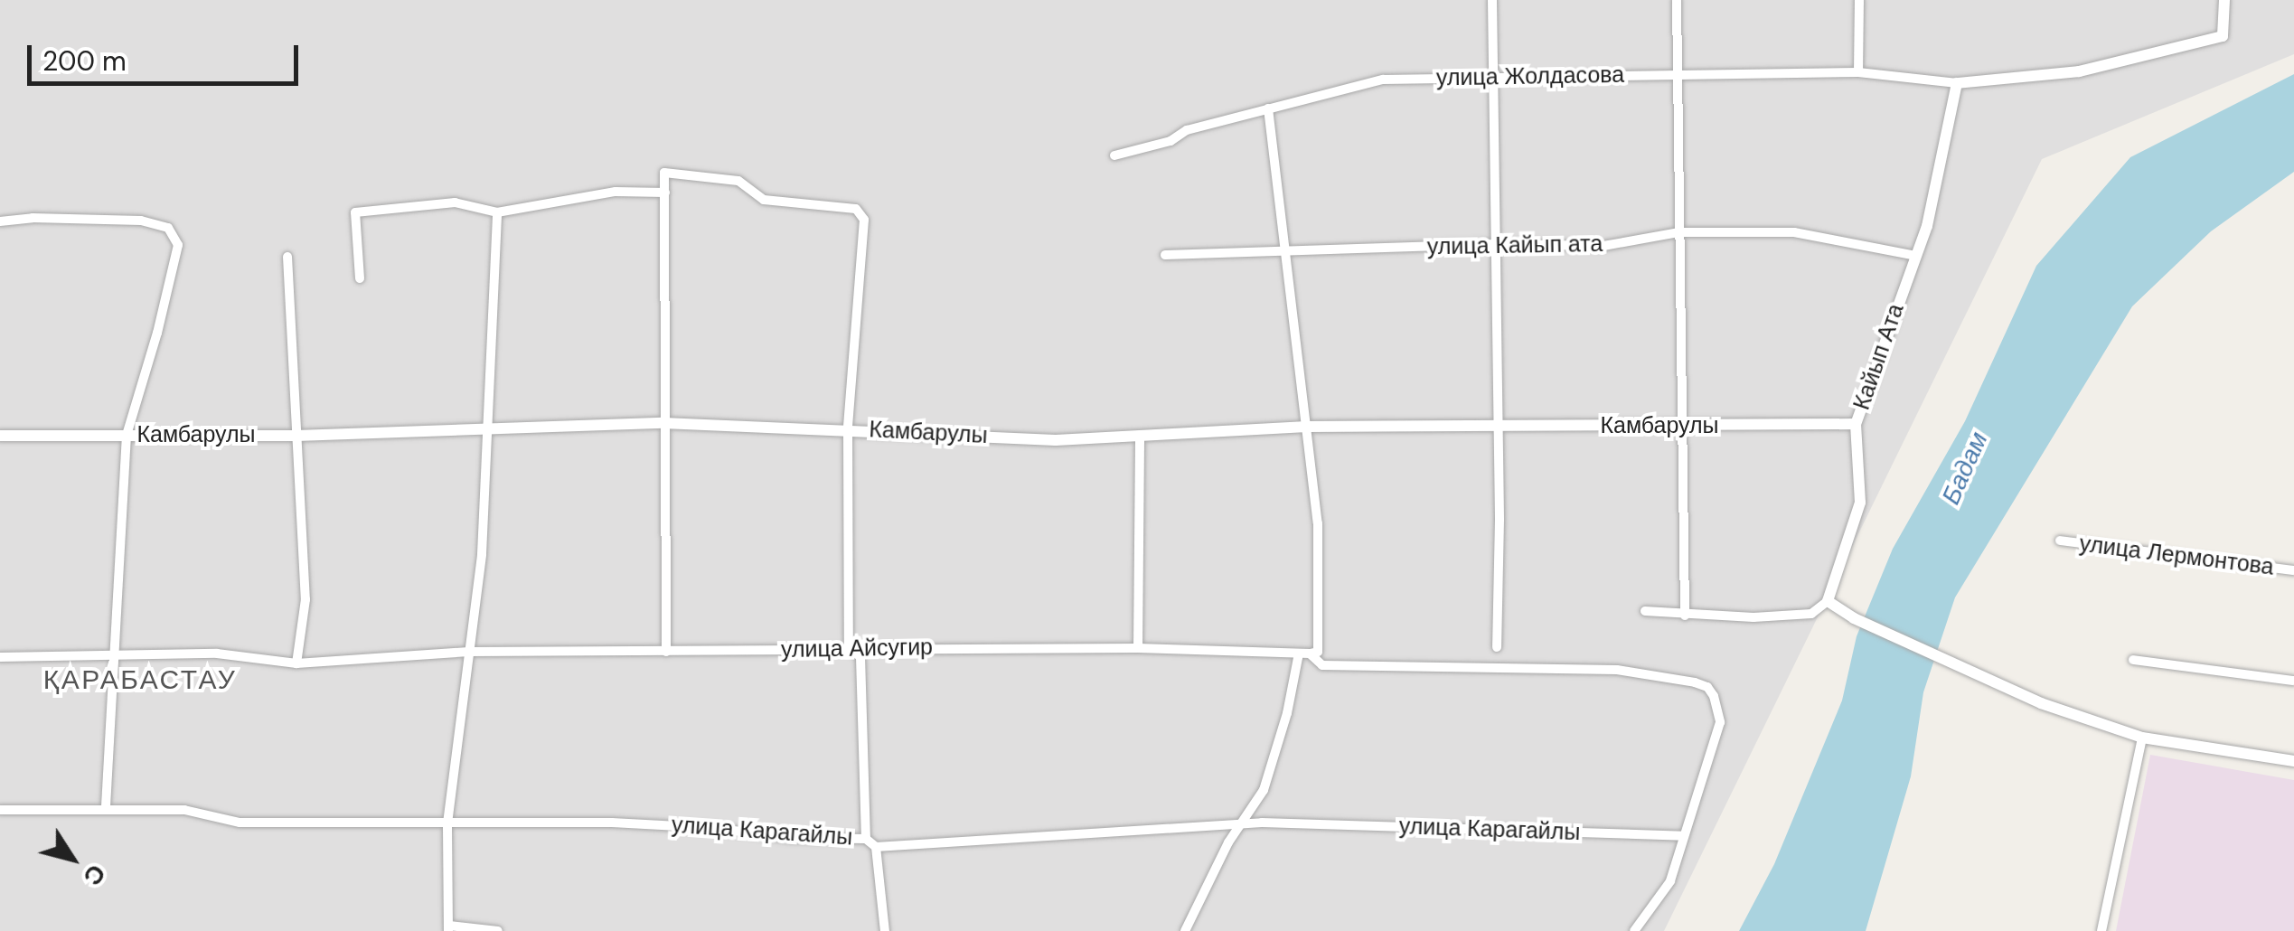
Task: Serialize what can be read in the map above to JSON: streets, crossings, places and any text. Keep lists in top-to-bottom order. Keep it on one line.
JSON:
{"streets":{"street":["улица Жолдасова","улица Кайып ата","Кайып Ата","Камбарулы","улица Лермонтова","улица Айсугир","улица Карагайлы"]},"crossings":[["улица Жолдасова","Кайып Ата"],["улица Кайып ата","Кайып Ата"],["Кайып Ата","Камбарулы"],["улица Айсугир","улица Карагайлы"]],"districts":["ҚАРАБАСТАУ"],"water":["Бадам"],"scale_bar":"200 m","north":"bottom right"}
